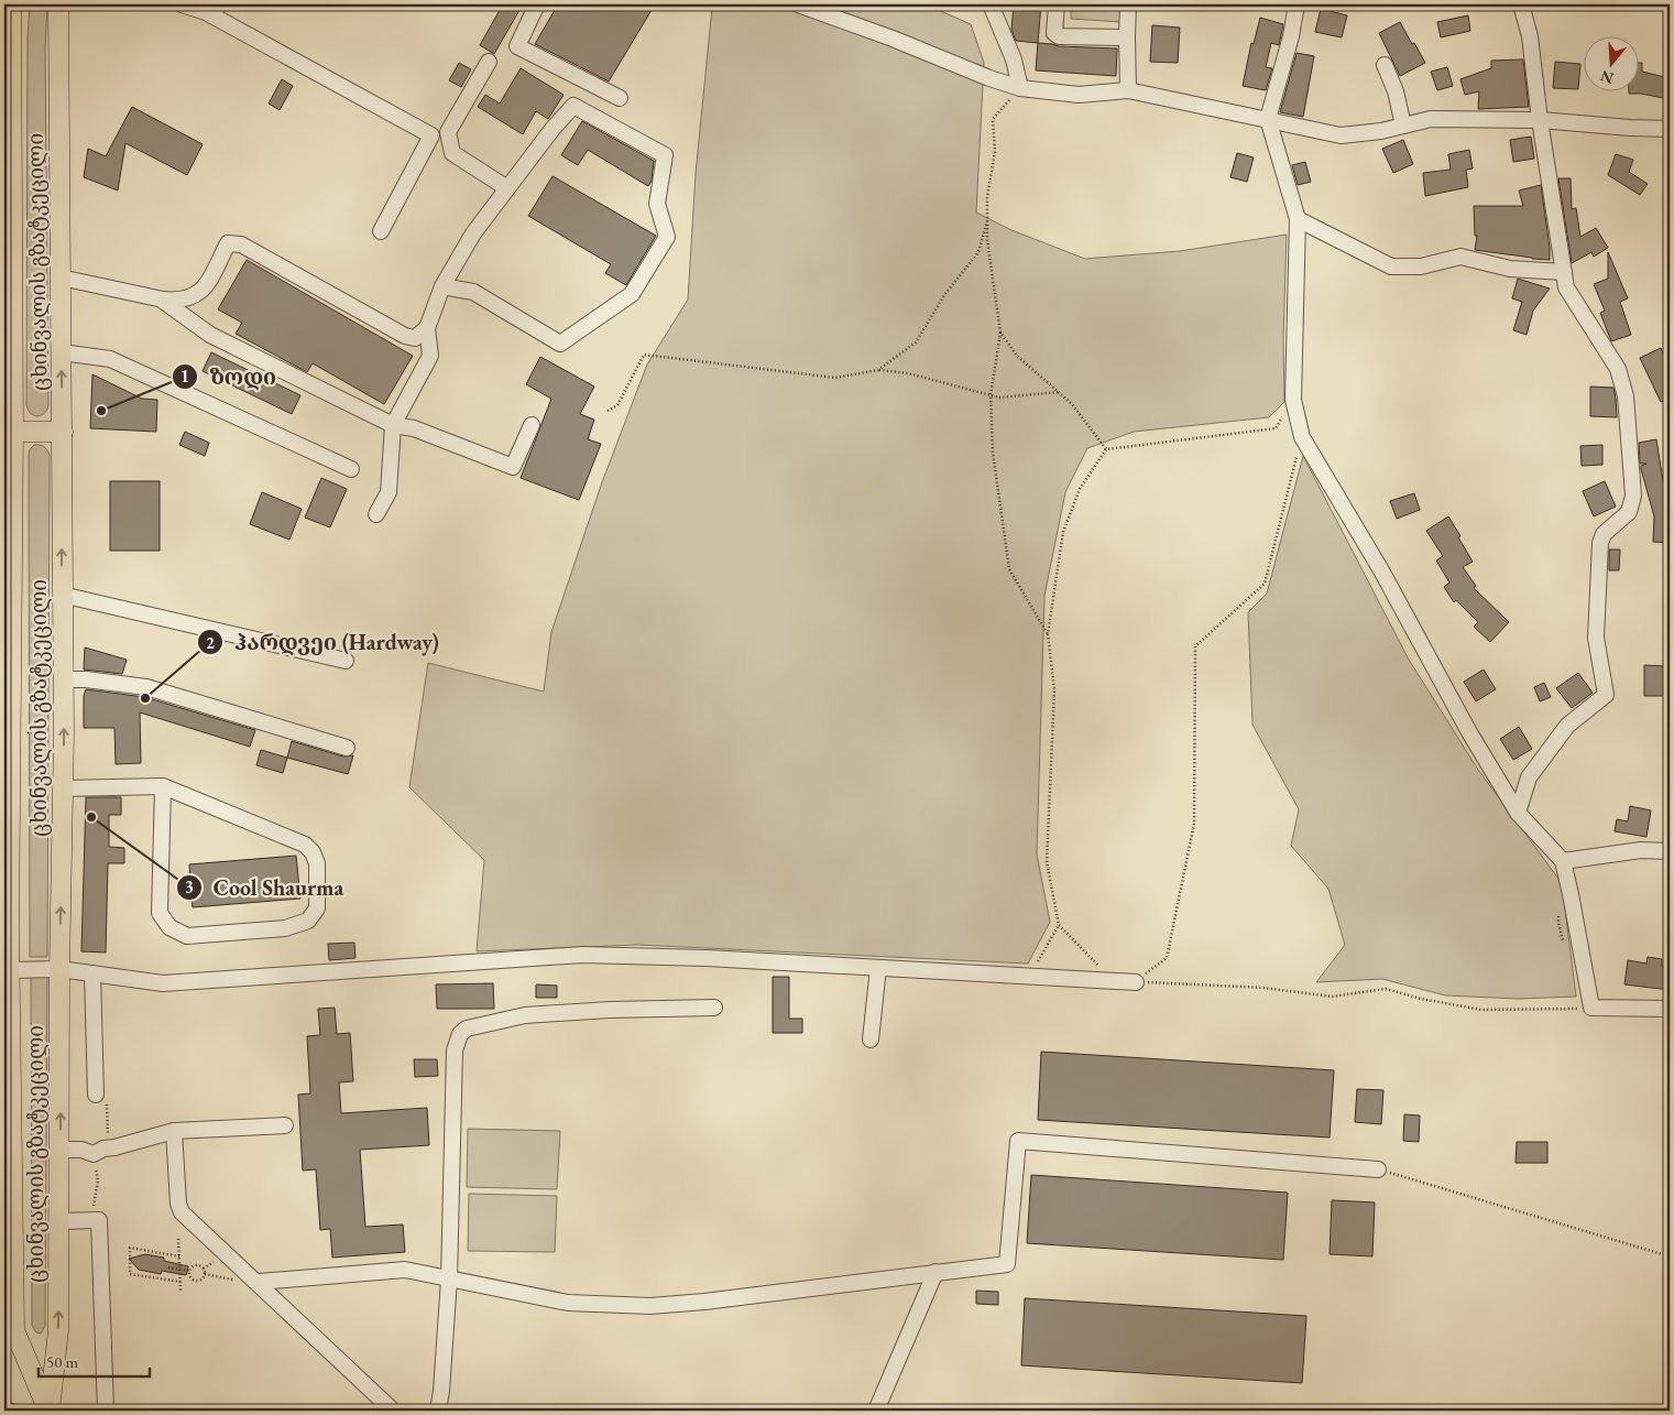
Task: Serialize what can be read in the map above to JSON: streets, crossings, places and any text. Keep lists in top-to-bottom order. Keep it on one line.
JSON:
{"streets":{"main road":["ცხინვალის გზატკეცილი"]},"places":["ზოდი","ჰარდვეი (Hardway)","Cool Shaurma"],"scale_bar":"50 m","north":"bottom"}
